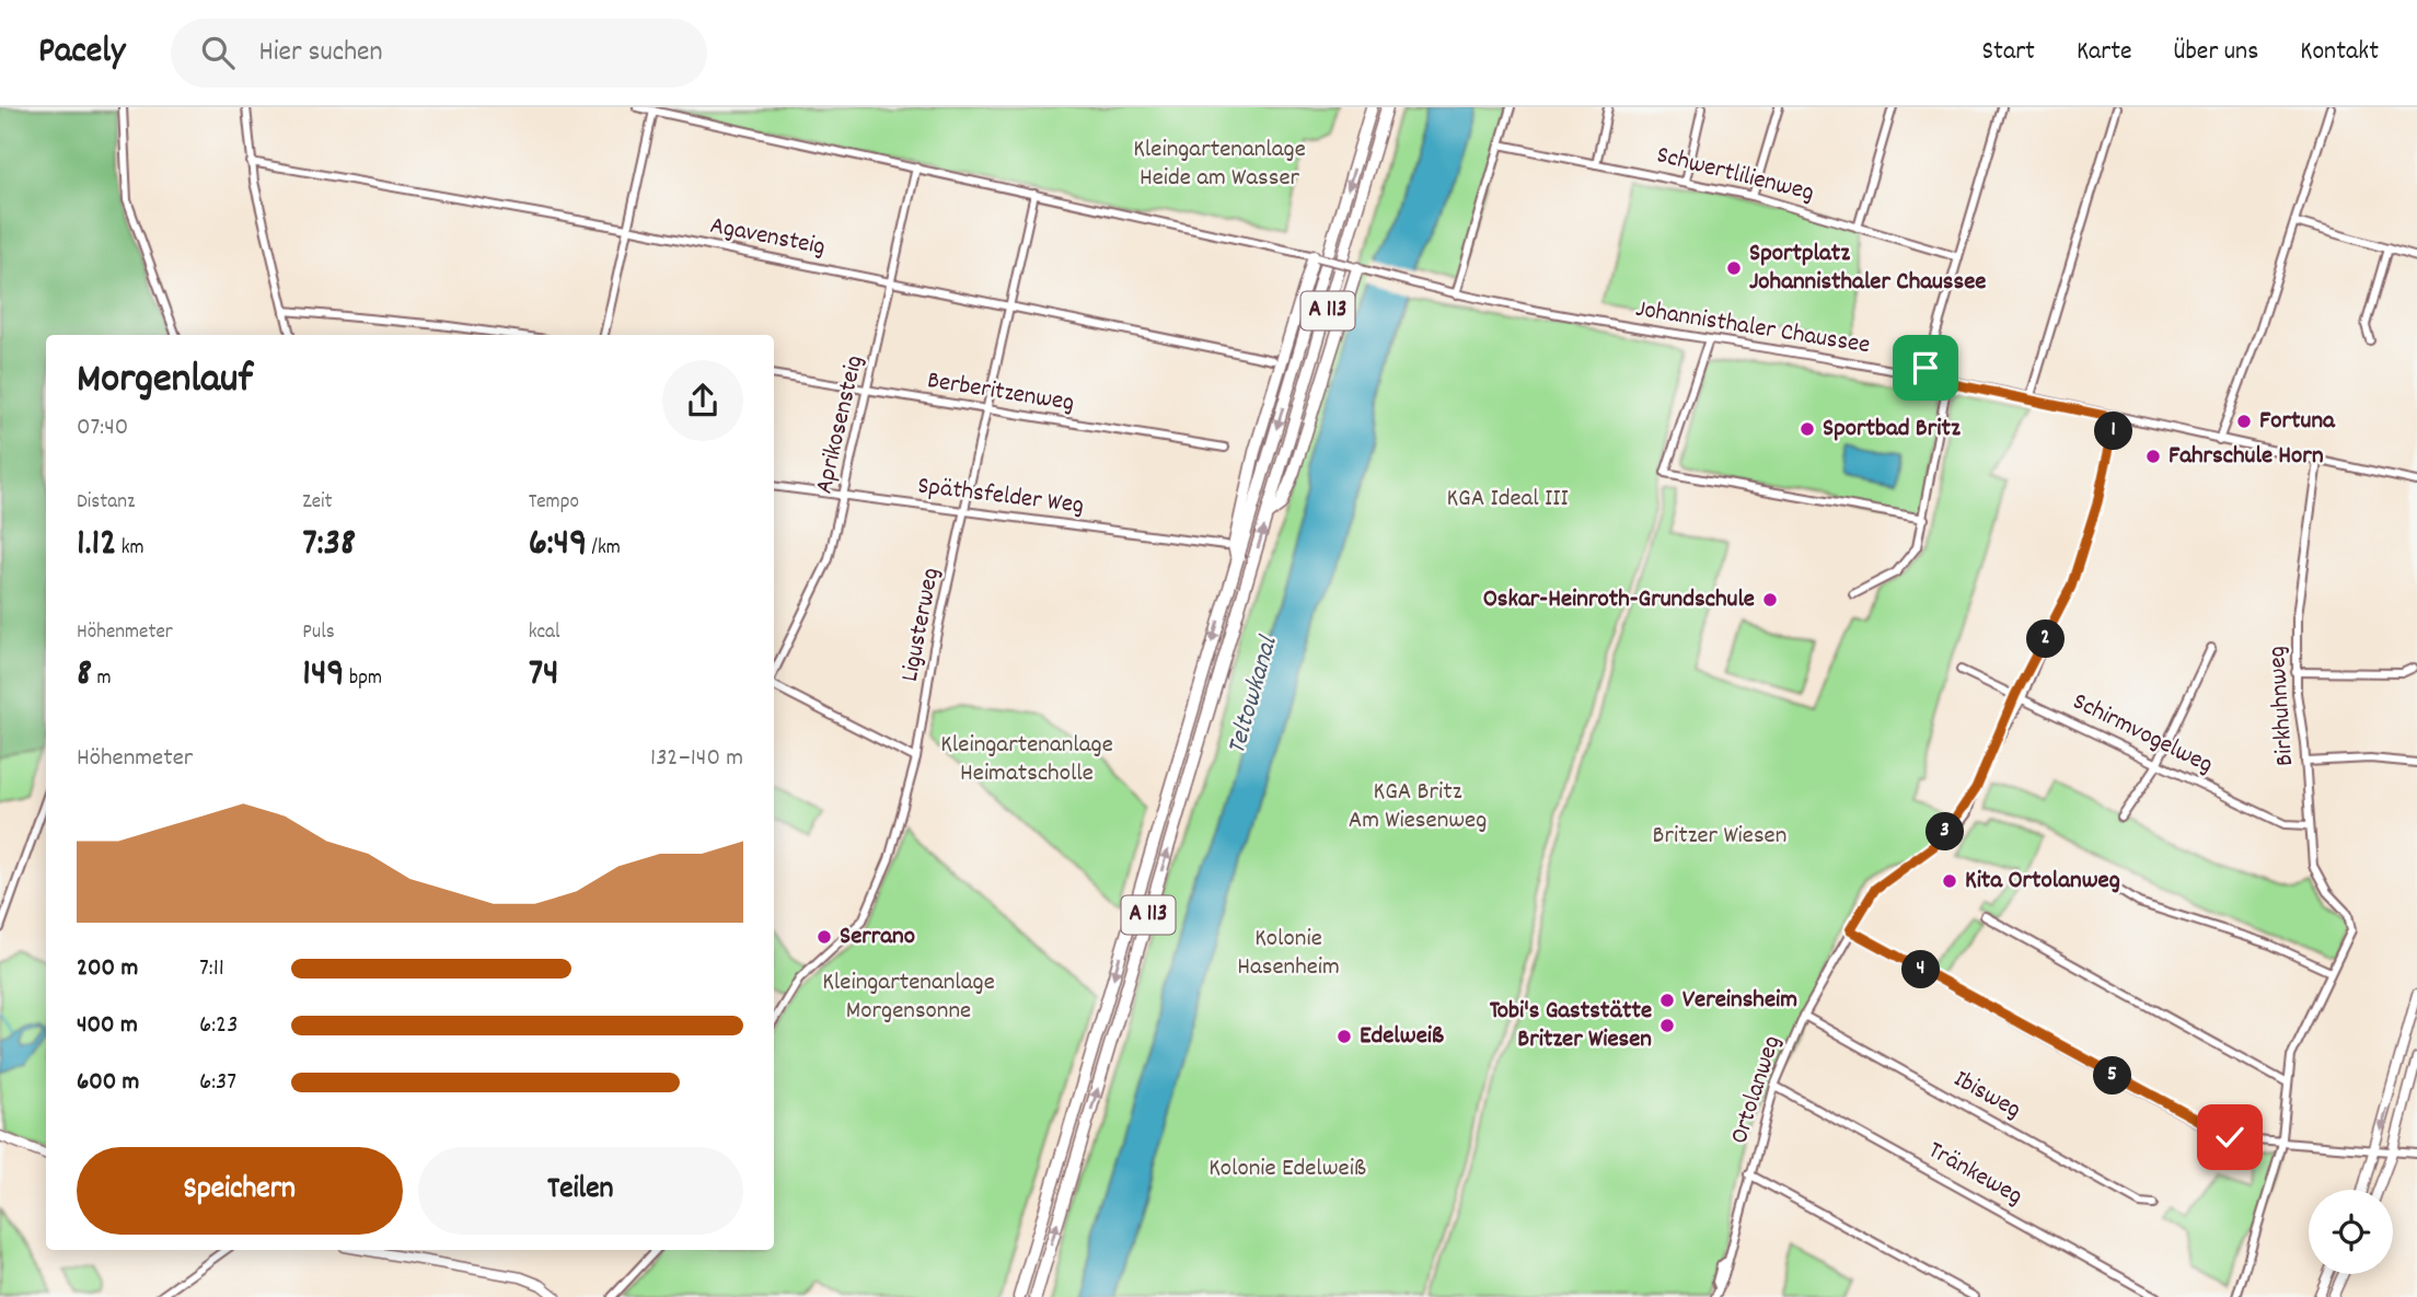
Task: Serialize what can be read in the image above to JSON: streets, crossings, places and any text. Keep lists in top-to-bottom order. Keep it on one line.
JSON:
{"streets":{"highway":["A 113"],"street":["Schwertlilienweg","Agavensteig","Johannisthaler Chaussee","Berberitzenweg","Aprikosensteig","Späthsfelder Weg","Ligusterweg","Birkhuhnweg","Schirmvogelweg","Ortolanweg","Ibisweg","Tränkeweg"]},"crossings":[["Agavensteig","Aprikosensteig"],["Agavensteig","Ligusterweg"],["Johannisthaler Chaussee","Birkhuhnweg"],["Johannisthaler Chaussee","Ortolanweg"],["Berberitzenweg","Aprikosensteig"],["Berberitzenweg","Ligusterweg"],["Aprikosensteig","Späthsfelder Weg"],["Aprikosensteig","Ligusterweg"],["Späthsfelder Weg","Ligusterweg"],["Birkhuhnweg","Schirmvogelweg"],["Schirmvogelweg","Ortolanweg"],["Ortolanweg","Ibisweg"],["Ortolanweg","Tränkeweg"]],"water":["Teltowkanal"],"parks":["Kleingartenanlage Heide am Wasser","KGA Ideal III","Kleingartenanlage Heimatscholle","KGA Britz Am Wiesenweg","Britzer Wiesen","Kolonie Hasenheim","Kleingartenanlage Morgensonne","Kolonie Edelweiß"],"places":["Sportplatz Johannisthaler Chaussee","Fortuna","Sportbad Britz","Fahrschule Horn","Oskar-Heinroth-Grundschule","Kita Ortolanweg","Serrano","Vereinsheim","Tobi's Gaststätte Britzer Wiesen","Edelweiß"],"page":{"header":"Pacely","search":"Hier suchen","nav":["Start","Karte","Über uns","Kontakt"],"heading":["Morgenlauf","07:40"],"pins":["1","2","3","4","5"],"stats":[["Distanz","1.12 km"],["Zeit","7:38"],["Tempo","6:49 /km"],["Höhenmeter","8 m"],["Puls","149 bpm"],["kcal","74"]],"chart":["Höhenmeter","132–140 m"],"list":[{"name":"200 m","note":"7:11"},{"name":"400 m","note":"6:23"},{"name":"600 m","note":"6:37"}],"buttons":["Speichern","Teilen"]}}
